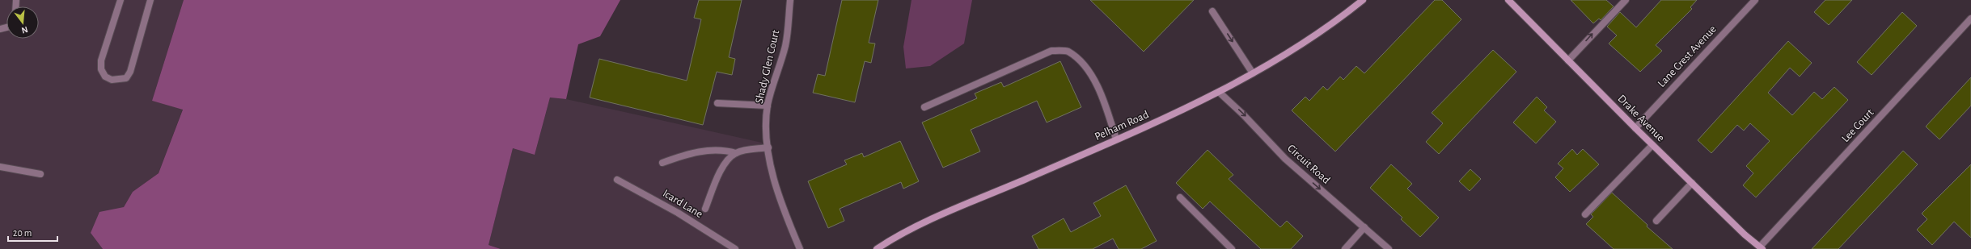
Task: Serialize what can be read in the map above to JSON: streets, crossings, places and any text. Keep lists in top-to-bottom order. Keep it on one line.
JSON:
{"streets":{"main road":["Drake Avenue","Pelham Road"],"street":["Lane Crest Avenue","Shady Glen Court","Lee Court","Circuit Road","Icard Lane"]},"crossings":[["Lane Crest Avenue","Drake Avenue"],["Drake Avenue","Lee Court"],["Pelham Road","Circuit Road"]],"one_way":["Circuit Road"],"scale_bar":"20 m","north":"bottom"}
